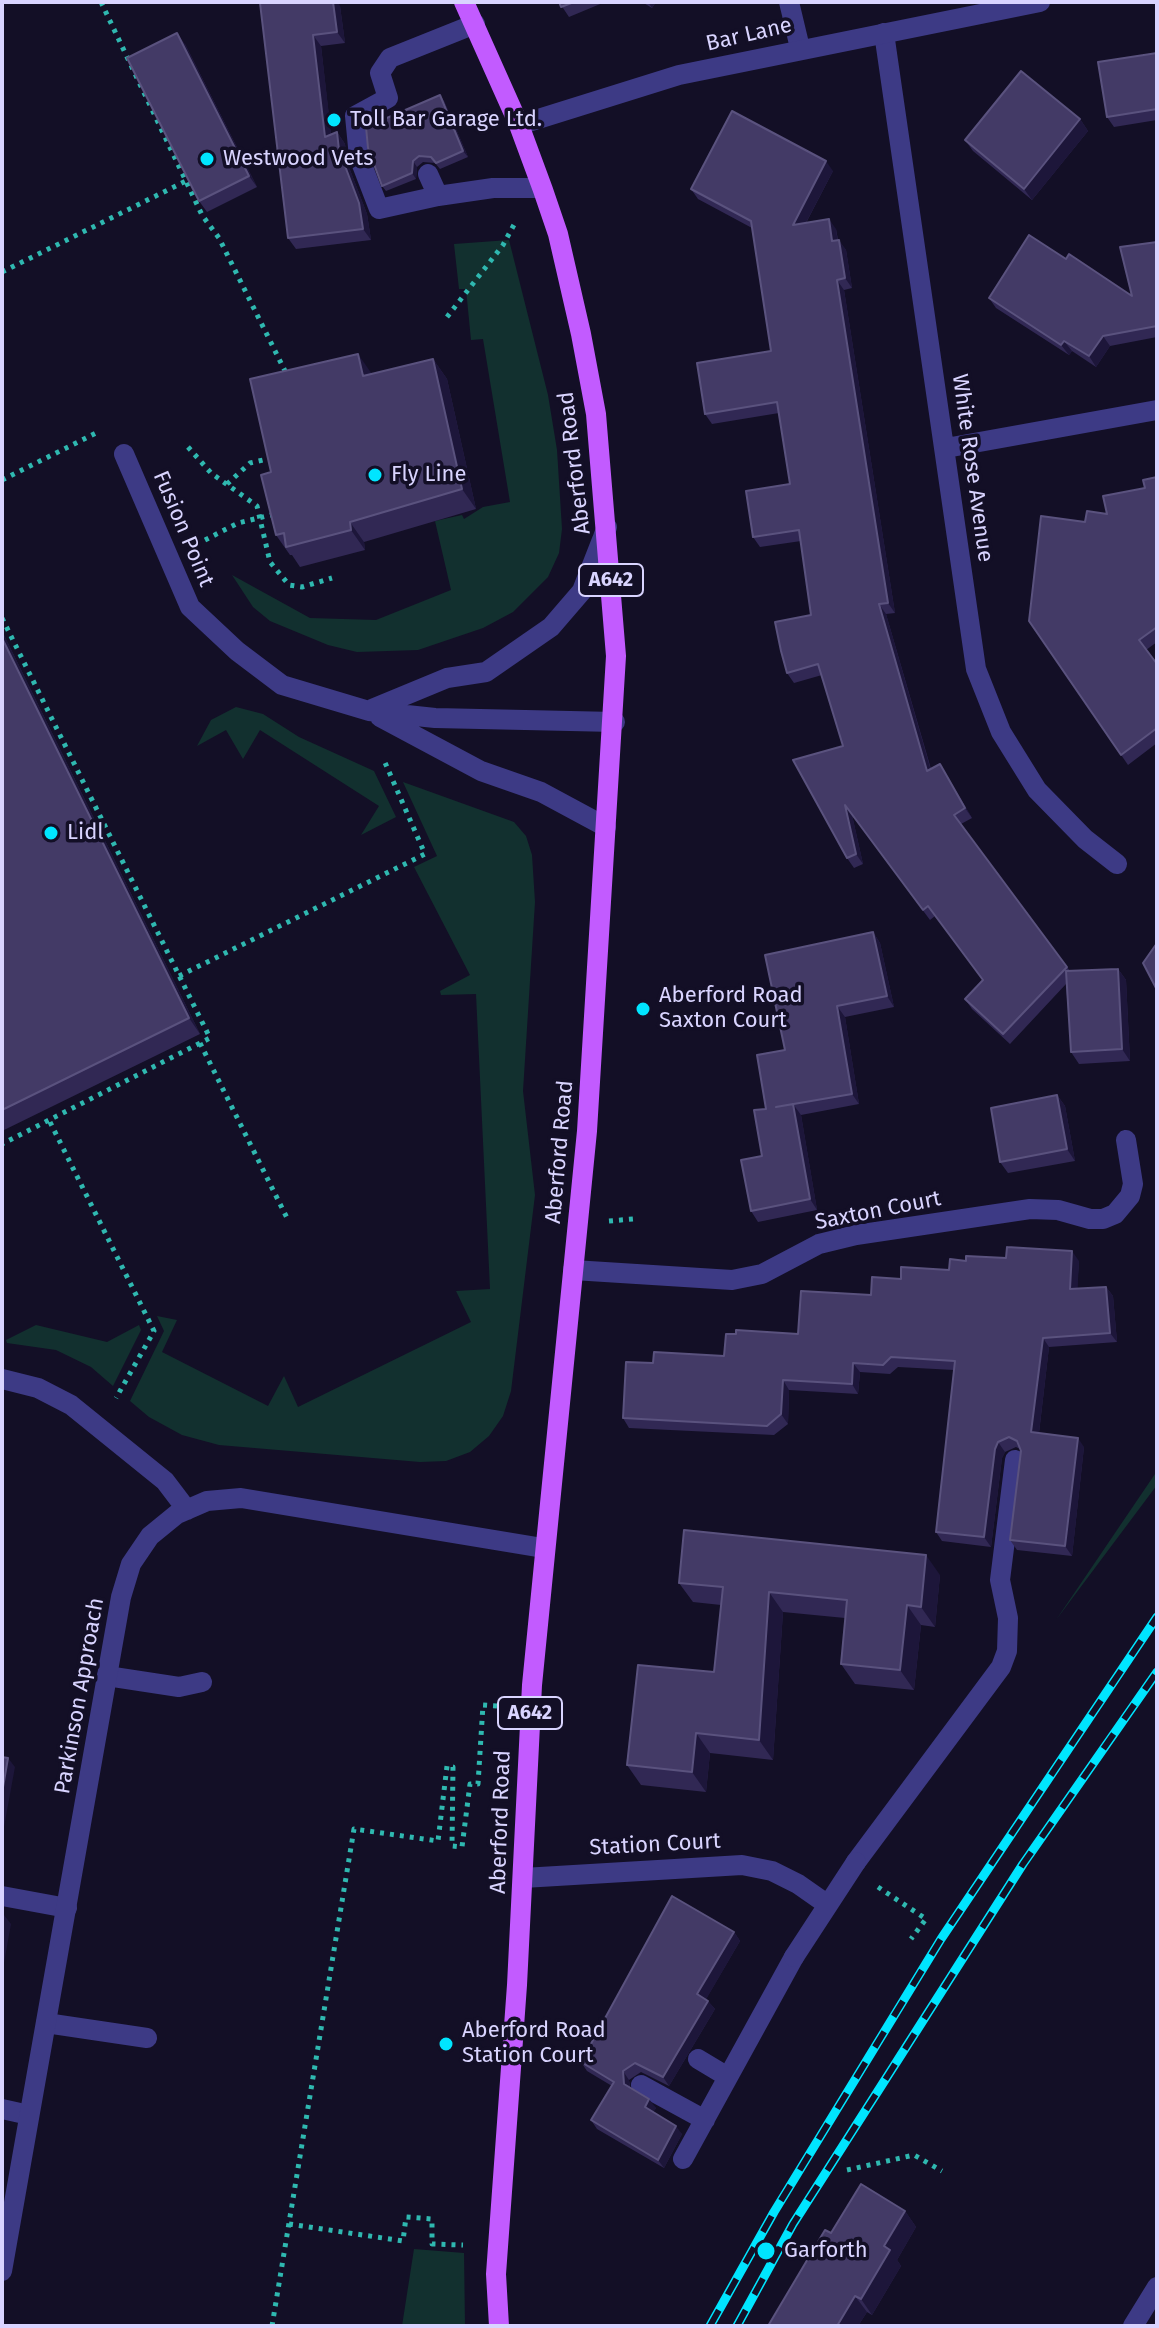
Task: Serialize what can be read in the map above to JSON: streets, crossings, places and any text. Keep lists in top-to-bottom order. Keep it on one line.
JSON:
{"streets":{"main road":["Aberford Road","A642"],"street":["Bar Lane","White Rose Avenue","Fusion Point","Saxton Court","Parkinson Approach","Station Court"]},"crossings":[["Bar Lane","Aberford Road"],["Bar Lane","White Rose Avenue"],["Aberford Road","Fusion Point"],["Aberford Road","Saxton Court"],["Aberford Road","Parkinson Approach"],["Aberford Road","Station Court"]],"places":["Toll Bar Garage Ltd.","Westwood Vets","Fly Line","Lidl","Aberford Road Saxton Court","Aberford Road Station Court","Garforth"]}
